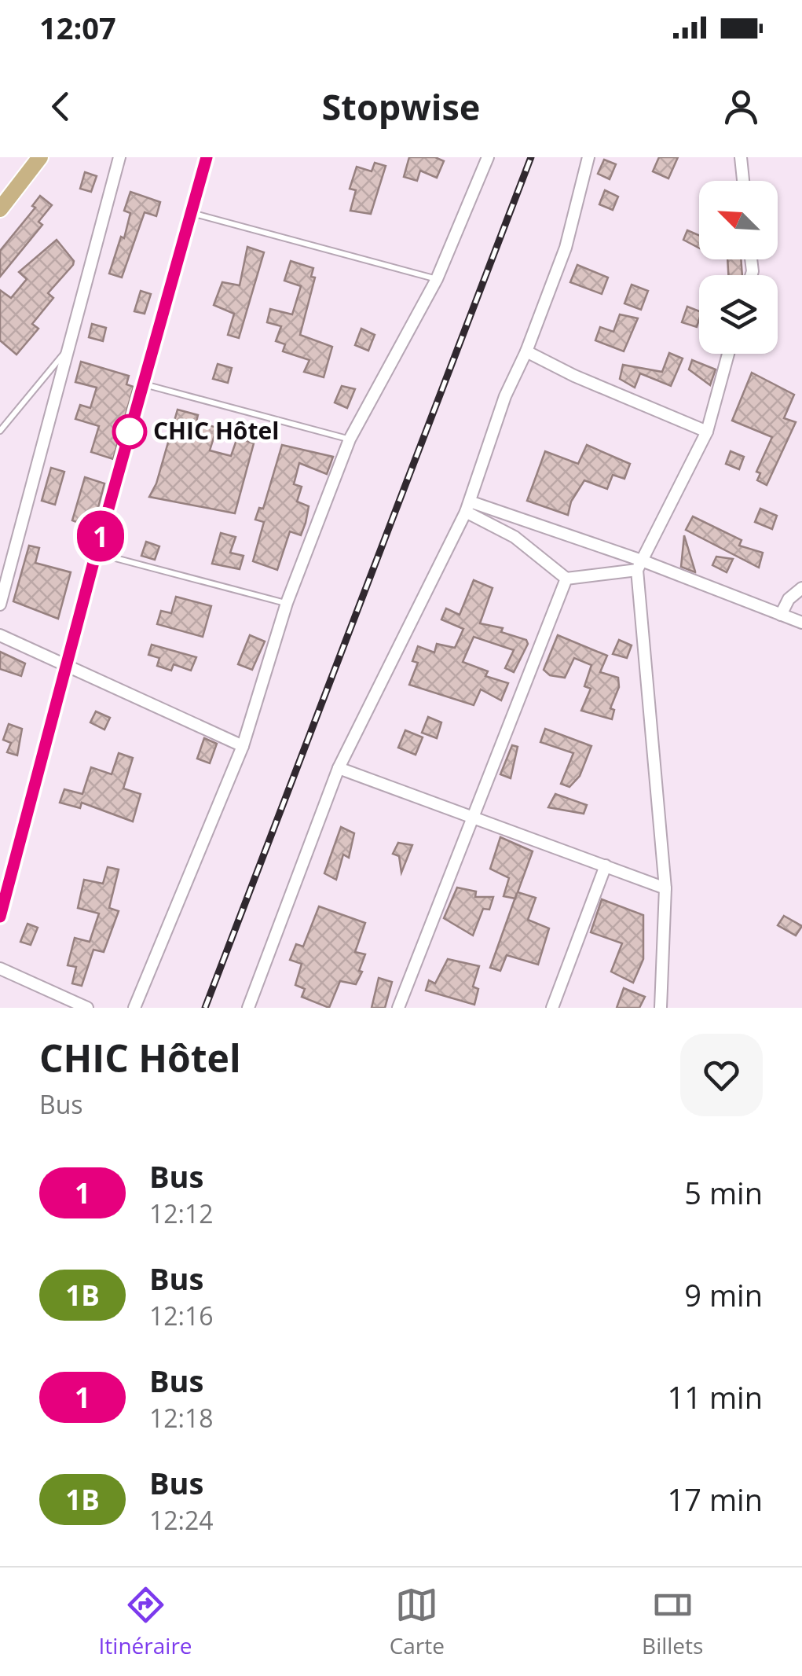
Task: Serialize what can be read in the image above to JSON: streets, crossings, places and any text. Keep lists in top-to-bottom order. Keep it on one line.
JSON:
{"places":["CHIC Hôtel"],"lines":["bus line 1"],"north":"top left","page":{"status":"12:07","header":"Stopwise","on_map":"1","heading":["CHIC Hôtel","Bus"],"list":[{"mark":"1","name":"Bus","note":"12:12","value":"5 min"},{"mark":"1B","name":"Bus","note":"12:16","value":"9 min"},{"mark":"1","name":"Bus","note":"12:18","value":"11 min"},{"mark":"1B","name":"Bus","note":"12:24","value":"17 min"}],"tabs":["Itinéraire","Carte","Billets"]}}
